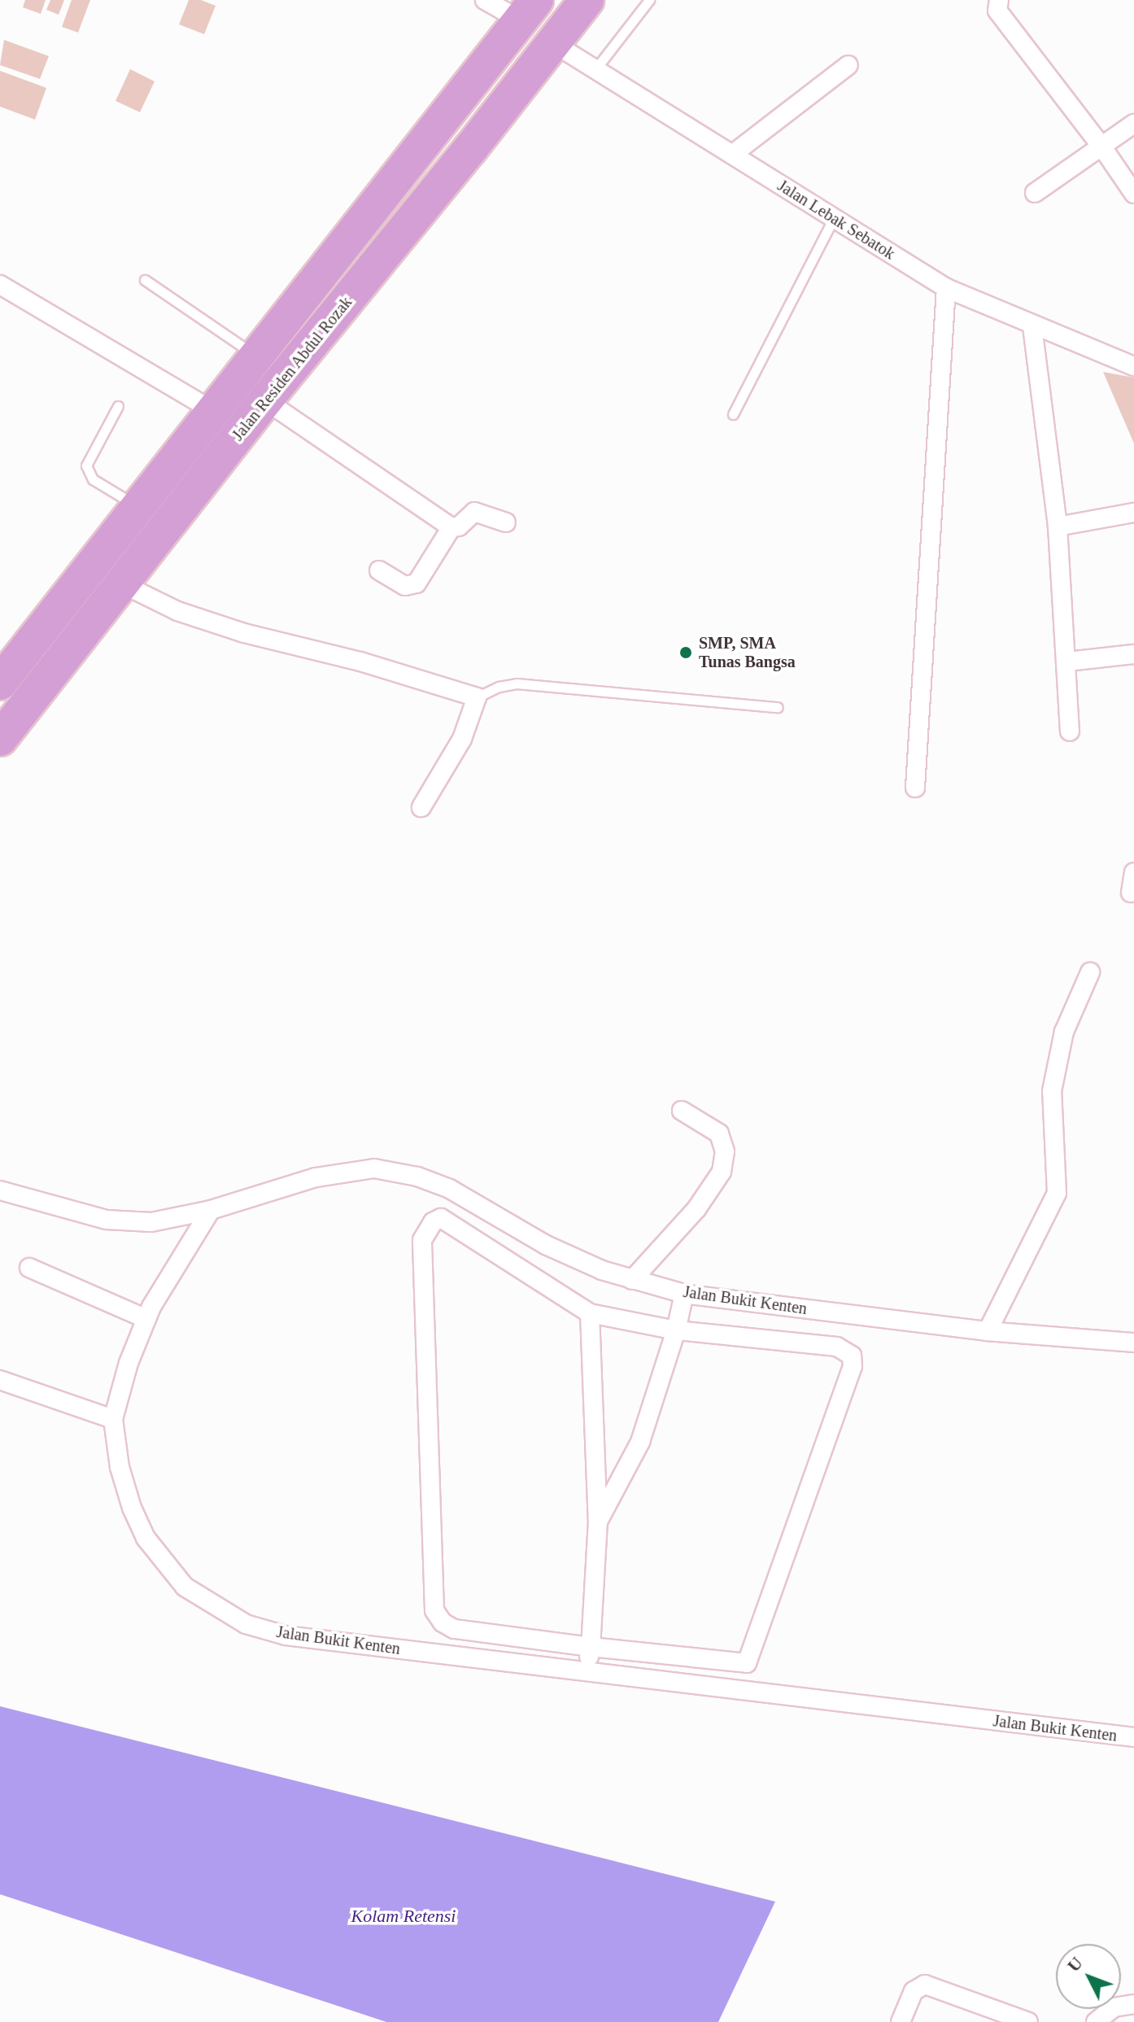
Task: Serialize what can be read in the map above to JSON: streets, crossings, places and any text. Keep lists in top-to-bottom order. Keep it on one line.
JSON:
{"streets":{"highway":["Jalan Residen Abdul Rozak"],"street":["Jalan Lebak Sebatok","Jalan Bukit Kenten"]},"crossings":[["Jalan Lebak Sebatok","Jalan Residen Abdul Rozak"]],"water":["Kolam Retensi"],"places":["SMP, SMA Tunas Bangsa"],"north":"top left"}
